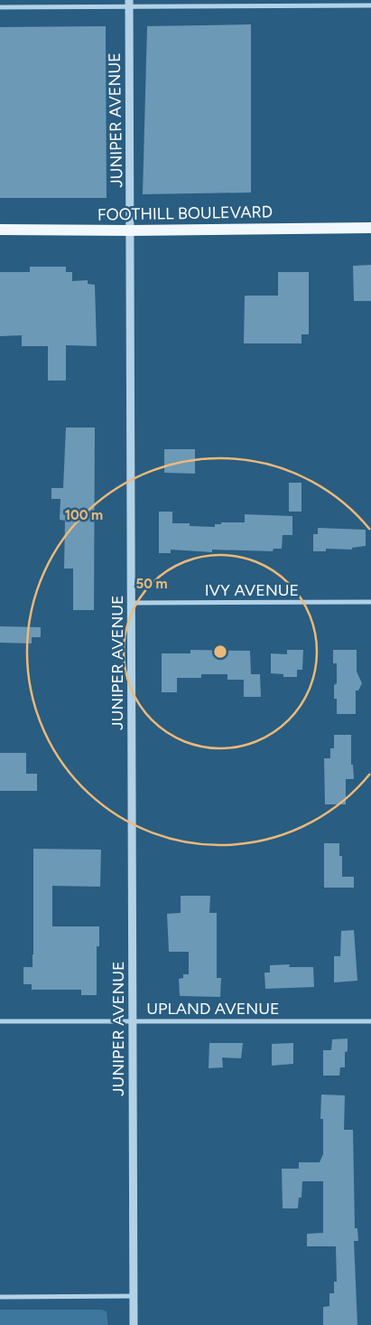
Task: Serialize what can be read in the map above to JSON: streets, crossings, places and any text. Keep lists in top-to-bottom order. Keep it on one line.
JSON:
{"streets":{"main road":["FOOTHILL BOULEVARD"],"street":["JUNIPER AVENUE","IVY AVENUE","UPLAND AVENUE"]},"crossings":[["JUNIPER AVENUE","FOOTHILL BOULEVARD"],["JUNIPER AVENUE","IVY AVENUE"],["JUNIPER AVENUE","UPLAND AVENUE"]],"rings":["100 m","50 m"]}
